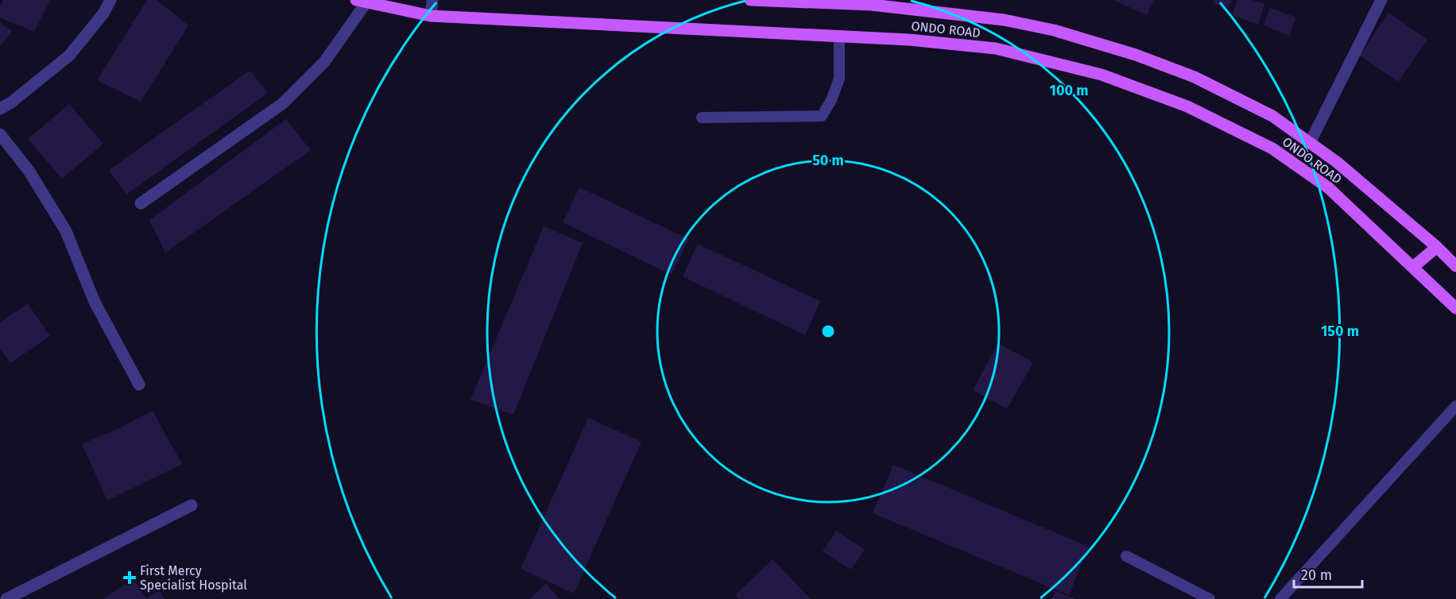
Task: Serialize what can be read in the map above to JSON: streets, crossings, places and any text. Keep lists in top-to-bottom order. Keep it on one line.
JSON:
{"streets":{"main road":["ONDO ROAD"]},"places":{"health":["First Mercy Specialist Hospital"]},"scale_bar":"20 m","rings":["100 m","50 m","150 m"]}
